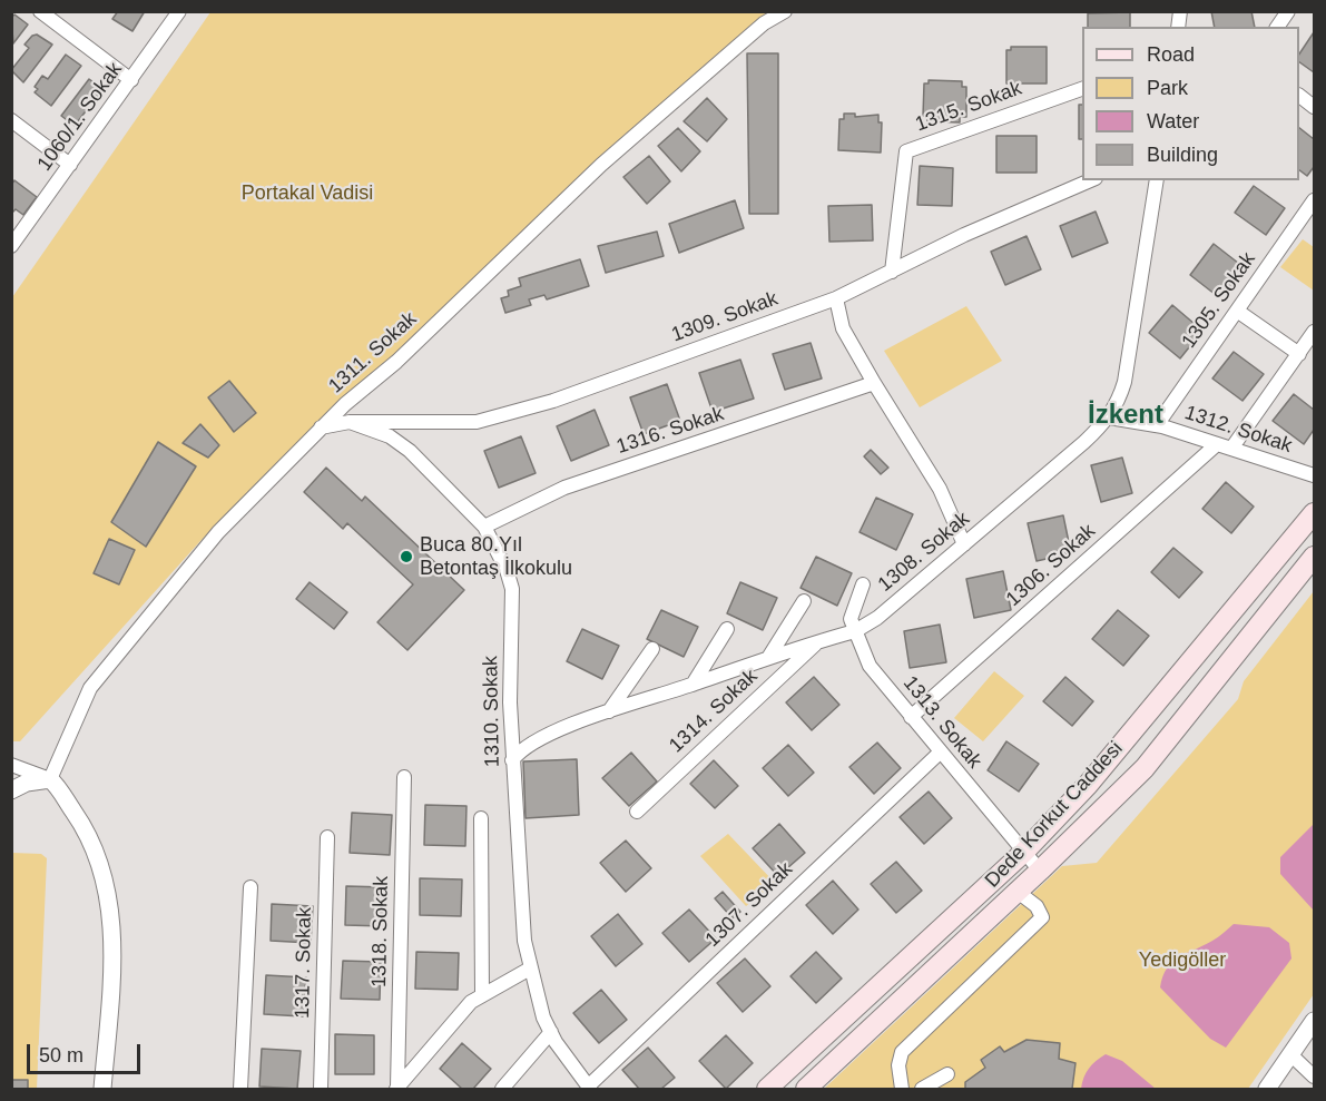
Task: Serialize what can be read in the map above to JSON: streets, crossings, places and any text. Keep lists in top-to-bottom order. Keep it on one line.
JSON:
{"streets":{"main road":["Dede Korkut Caddesi"],"street":["1315. Sokak","1060/1. Sokak","1305. Sokak","1309. Sokak","1311. Sokak","1312. Sokak","1316. Sokak","1308. Sokak","1306. Sokak","1310. Sokak","1314. Sokak","1313. Sokak","1307. Sokak","1318. Sokak","1317. Sokak"]},"crossings":[["1315. Sokak","1309. Sokak"],["1305. Sokak","1312. Sokak"],["1309. Sokak","1310. Sokak"],["1312. Sokak","1308. Sokak"],["1312. Sokak","1306. Sokak"],["1316. Sokak","1310. Sokak"],["1308. Sokak","1310. Sokak"],["1308. Sokak","1314. Sokak"],["1308. Sokak","1313. Sokak"],["1306. Sokak","1313. Sokak"],["1310. Sokak","1307. Sokak"],["1313. Sokak","Dede Korkut Caddesi"],["1313. Sokak","1307. Sokak"]],"districts":["İzkent"],"parks":["Portakal Vadisi","Yedigöller"],"places":["Buca 80.Yıl Betontaş İlkokulu"],"legend":["Road","Park","Water","Building"],"scale_bar":"50 m"}
